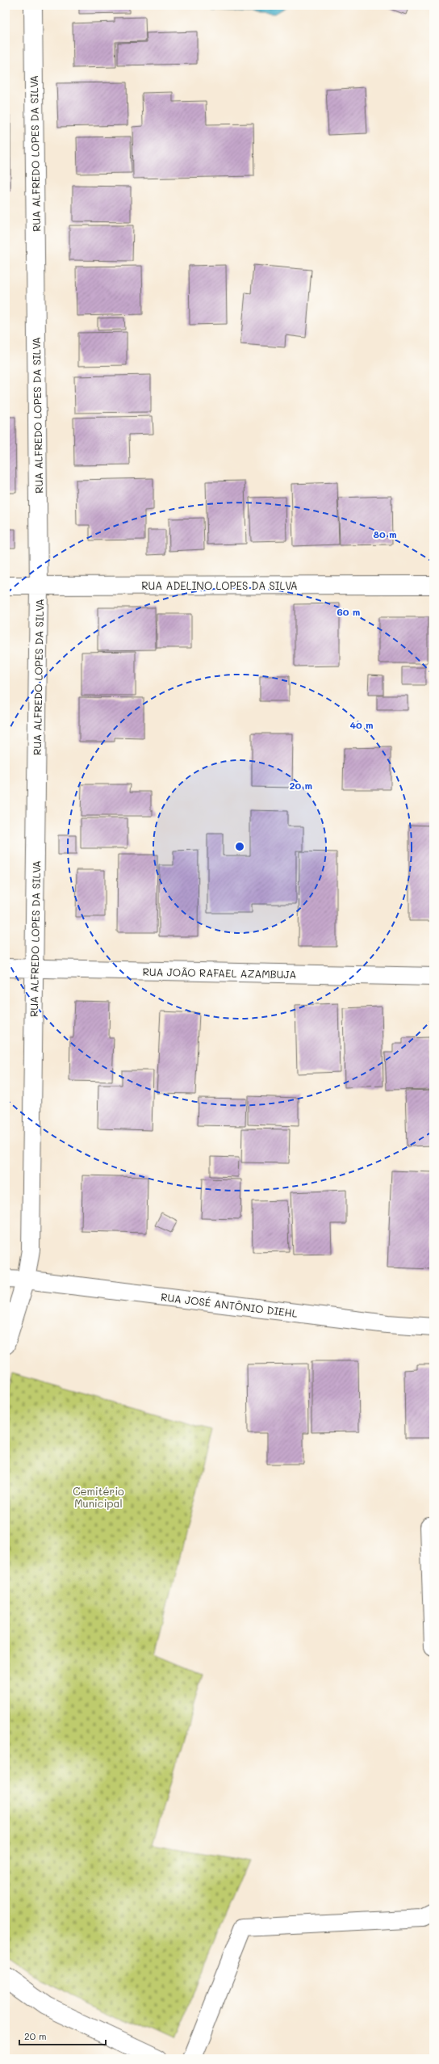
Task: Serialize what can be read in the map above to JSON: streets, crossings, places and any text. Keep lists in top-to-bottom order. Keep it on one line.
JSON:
{"streets":{"street":["RUA ALFREDO LOPES DA SILVA","RUA ADELINO LOPES DA SILVA","RUA JOÃO RAFAEL AZAMBUJA","RUA JOSÉ ANTÔNIO DIEHL"]},"crossings":[["RUA ALFREDO LOPES DA SILVA","RUA ADELINO LOPES DA SILVA"],["RUA ALFREDO LOPES DA SILVA","RUA JOÃO RAFAEL AZAMBUJA"],["RUA ALFREDO LOPES DA SILVA","RUA JOSÉ ANTÔNIO DIEHL"]],"parks":["Cemitério Municipal"],"scale_bar":"20 m","rings":["80 m","60 m","40 m","20 m"]}
